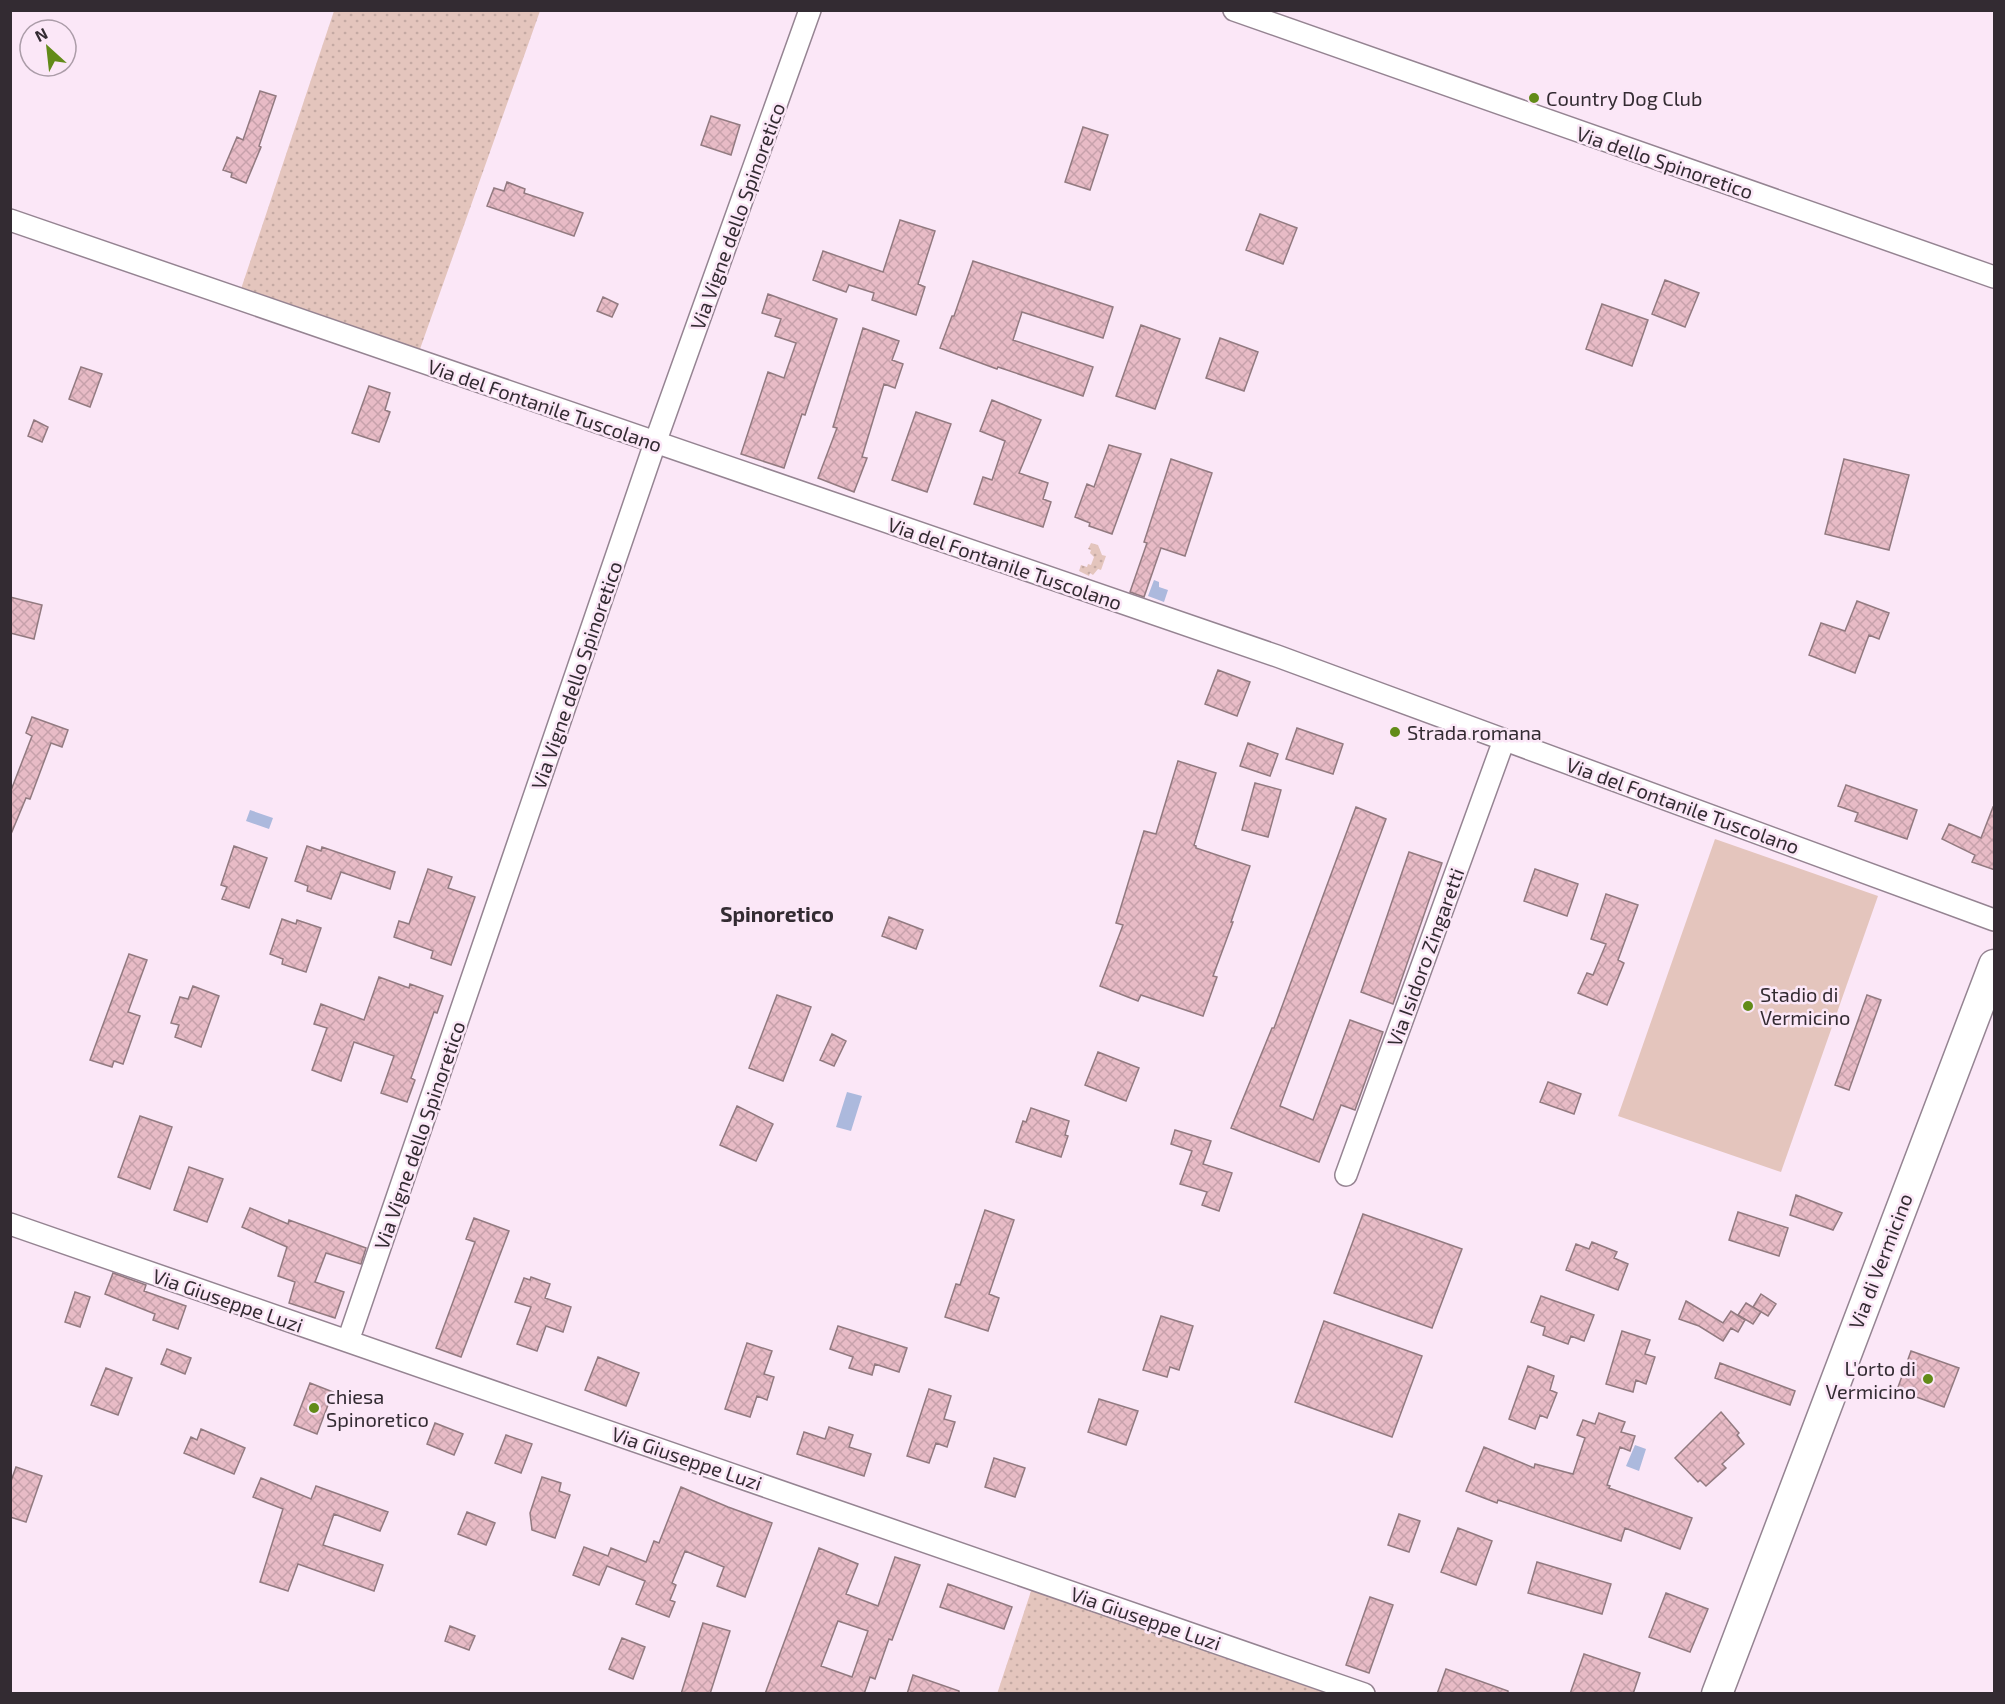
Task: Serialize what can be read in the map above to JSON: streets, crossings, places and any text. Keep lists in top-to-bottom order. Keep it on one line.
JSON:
{"streets":{"main road":["Via di Vermicino"],"street":["Via dello Spinoretico","Via Vigne dello Spinoretico","Via del Fontanile Tuscolano","Via Isidoro Zingaretti","Via Giuseppe Luzi"]},"crossings":[["Via Vigne dello Spinoretico","Via del Fontanile Tuscolano"],["Via Vigne dello Spinoretico","Via Giuseppe Luzi"],["Via del Fontanile Tuscolano","Via Isidoro Zingaretti"]],"districts":["Spinoretico"],"places":["Country Dog Club","Strada romana","Stadio di Vermicino","L'orto di Vermicino","chiesa Spinoretico"],"north":"top left"}
